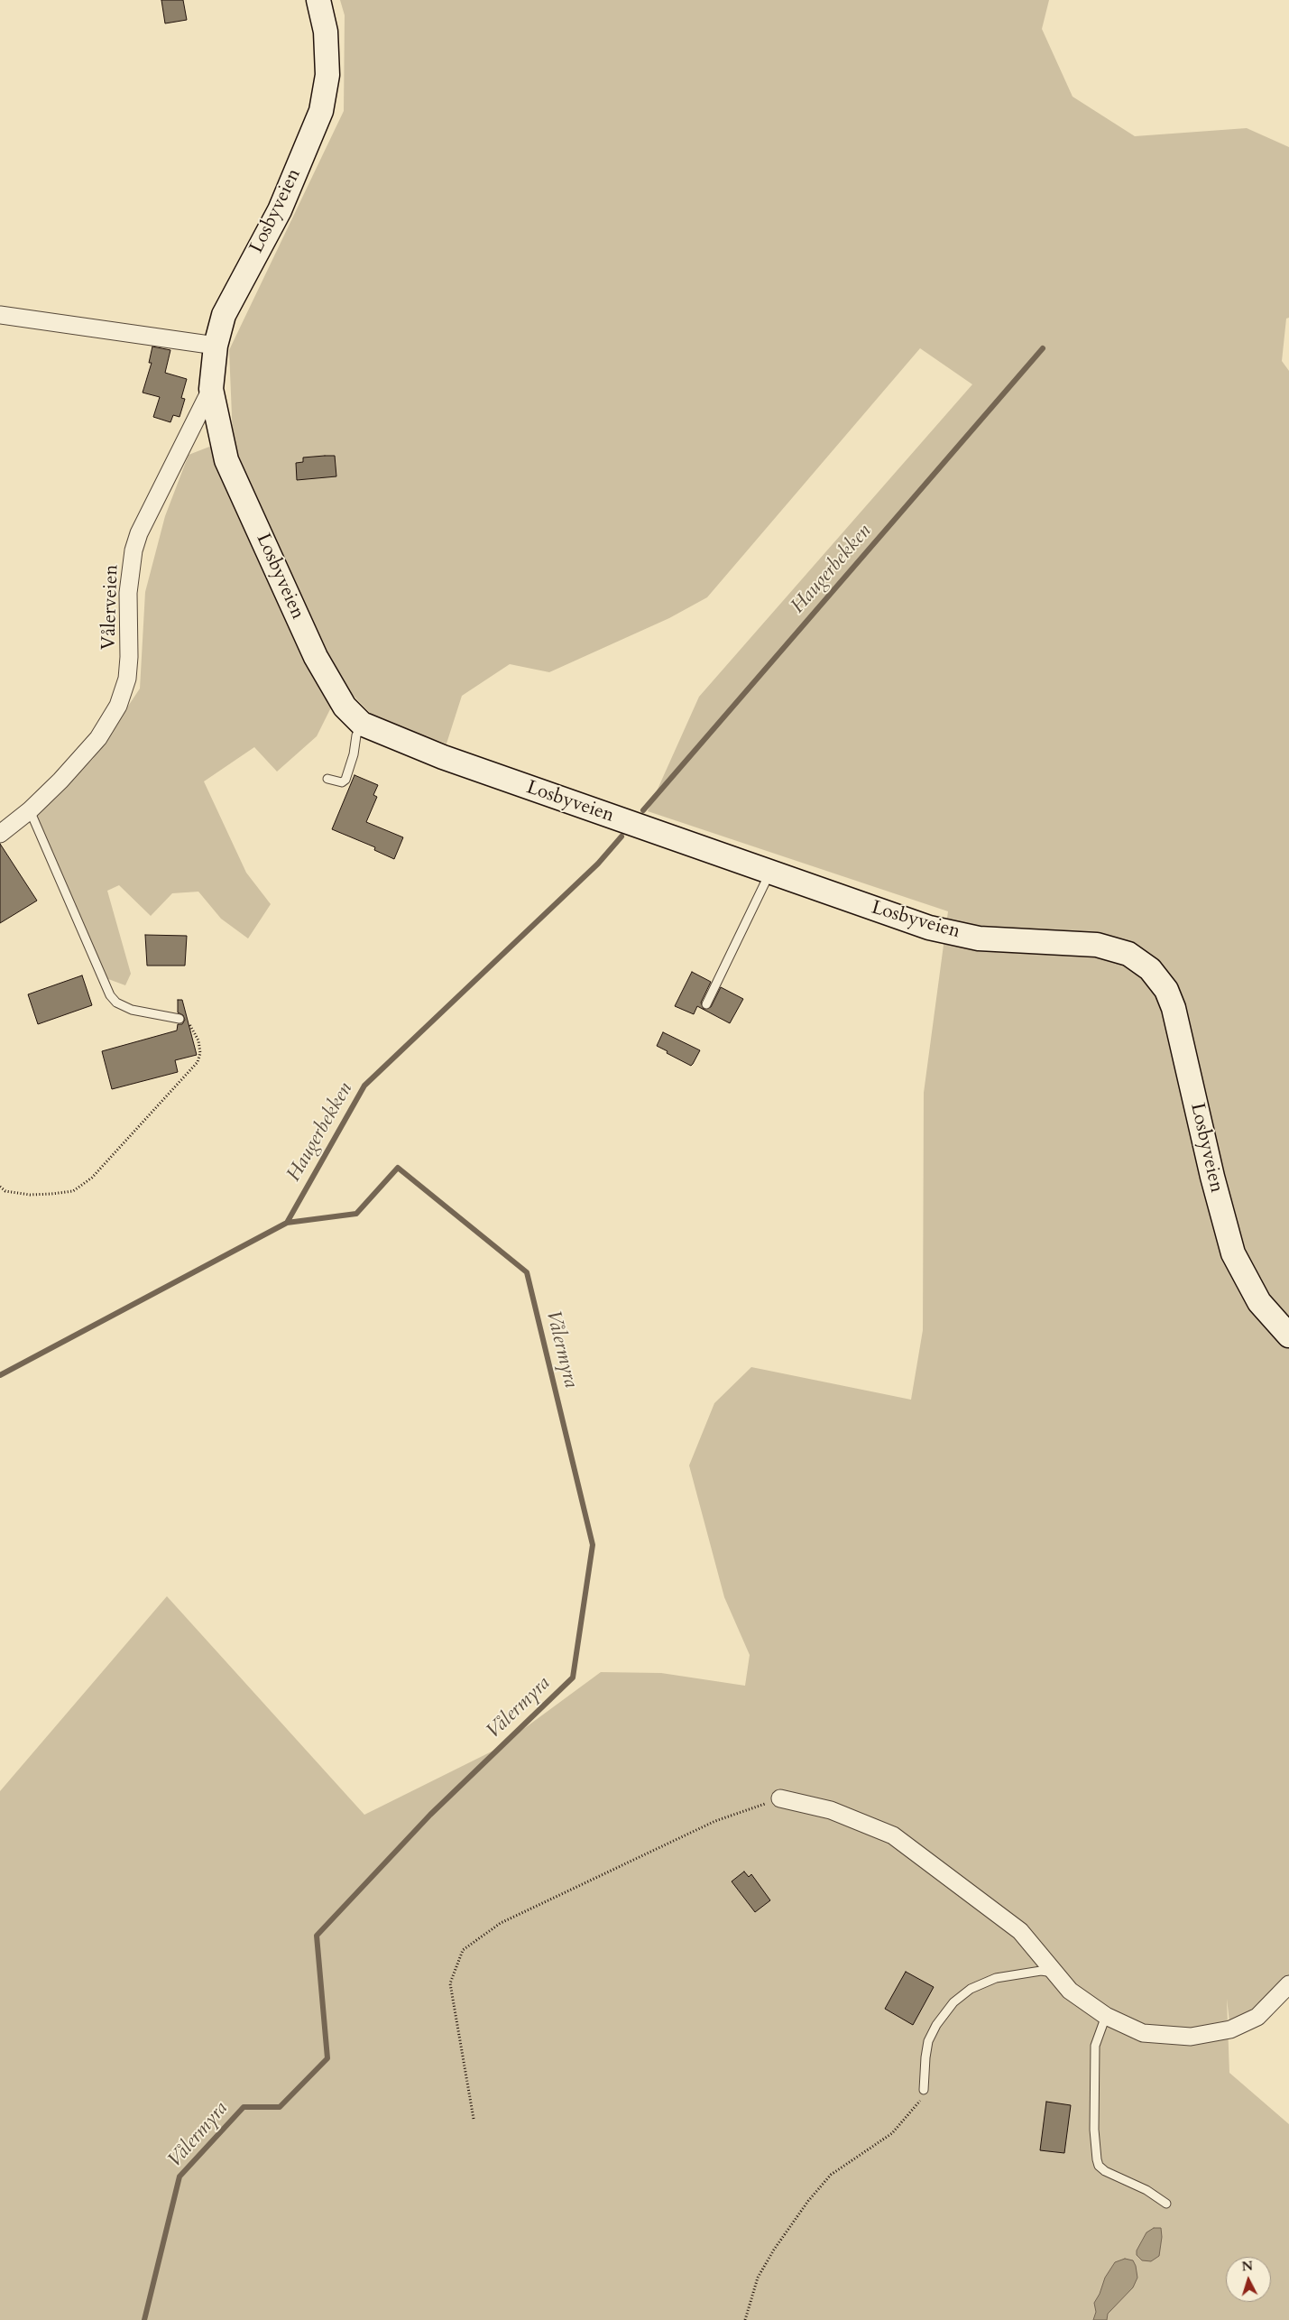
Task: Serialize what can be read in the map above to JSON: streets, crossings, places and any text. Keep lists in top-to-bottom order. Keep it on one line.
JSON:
{"streets":{"main road":["Losbyveien"],"street":["Vålerveien"]},"crossings":[["Losbyveien","Vålerveien"]],"water":["Haugerbekken","Vålermyra"],"north":"top"}
